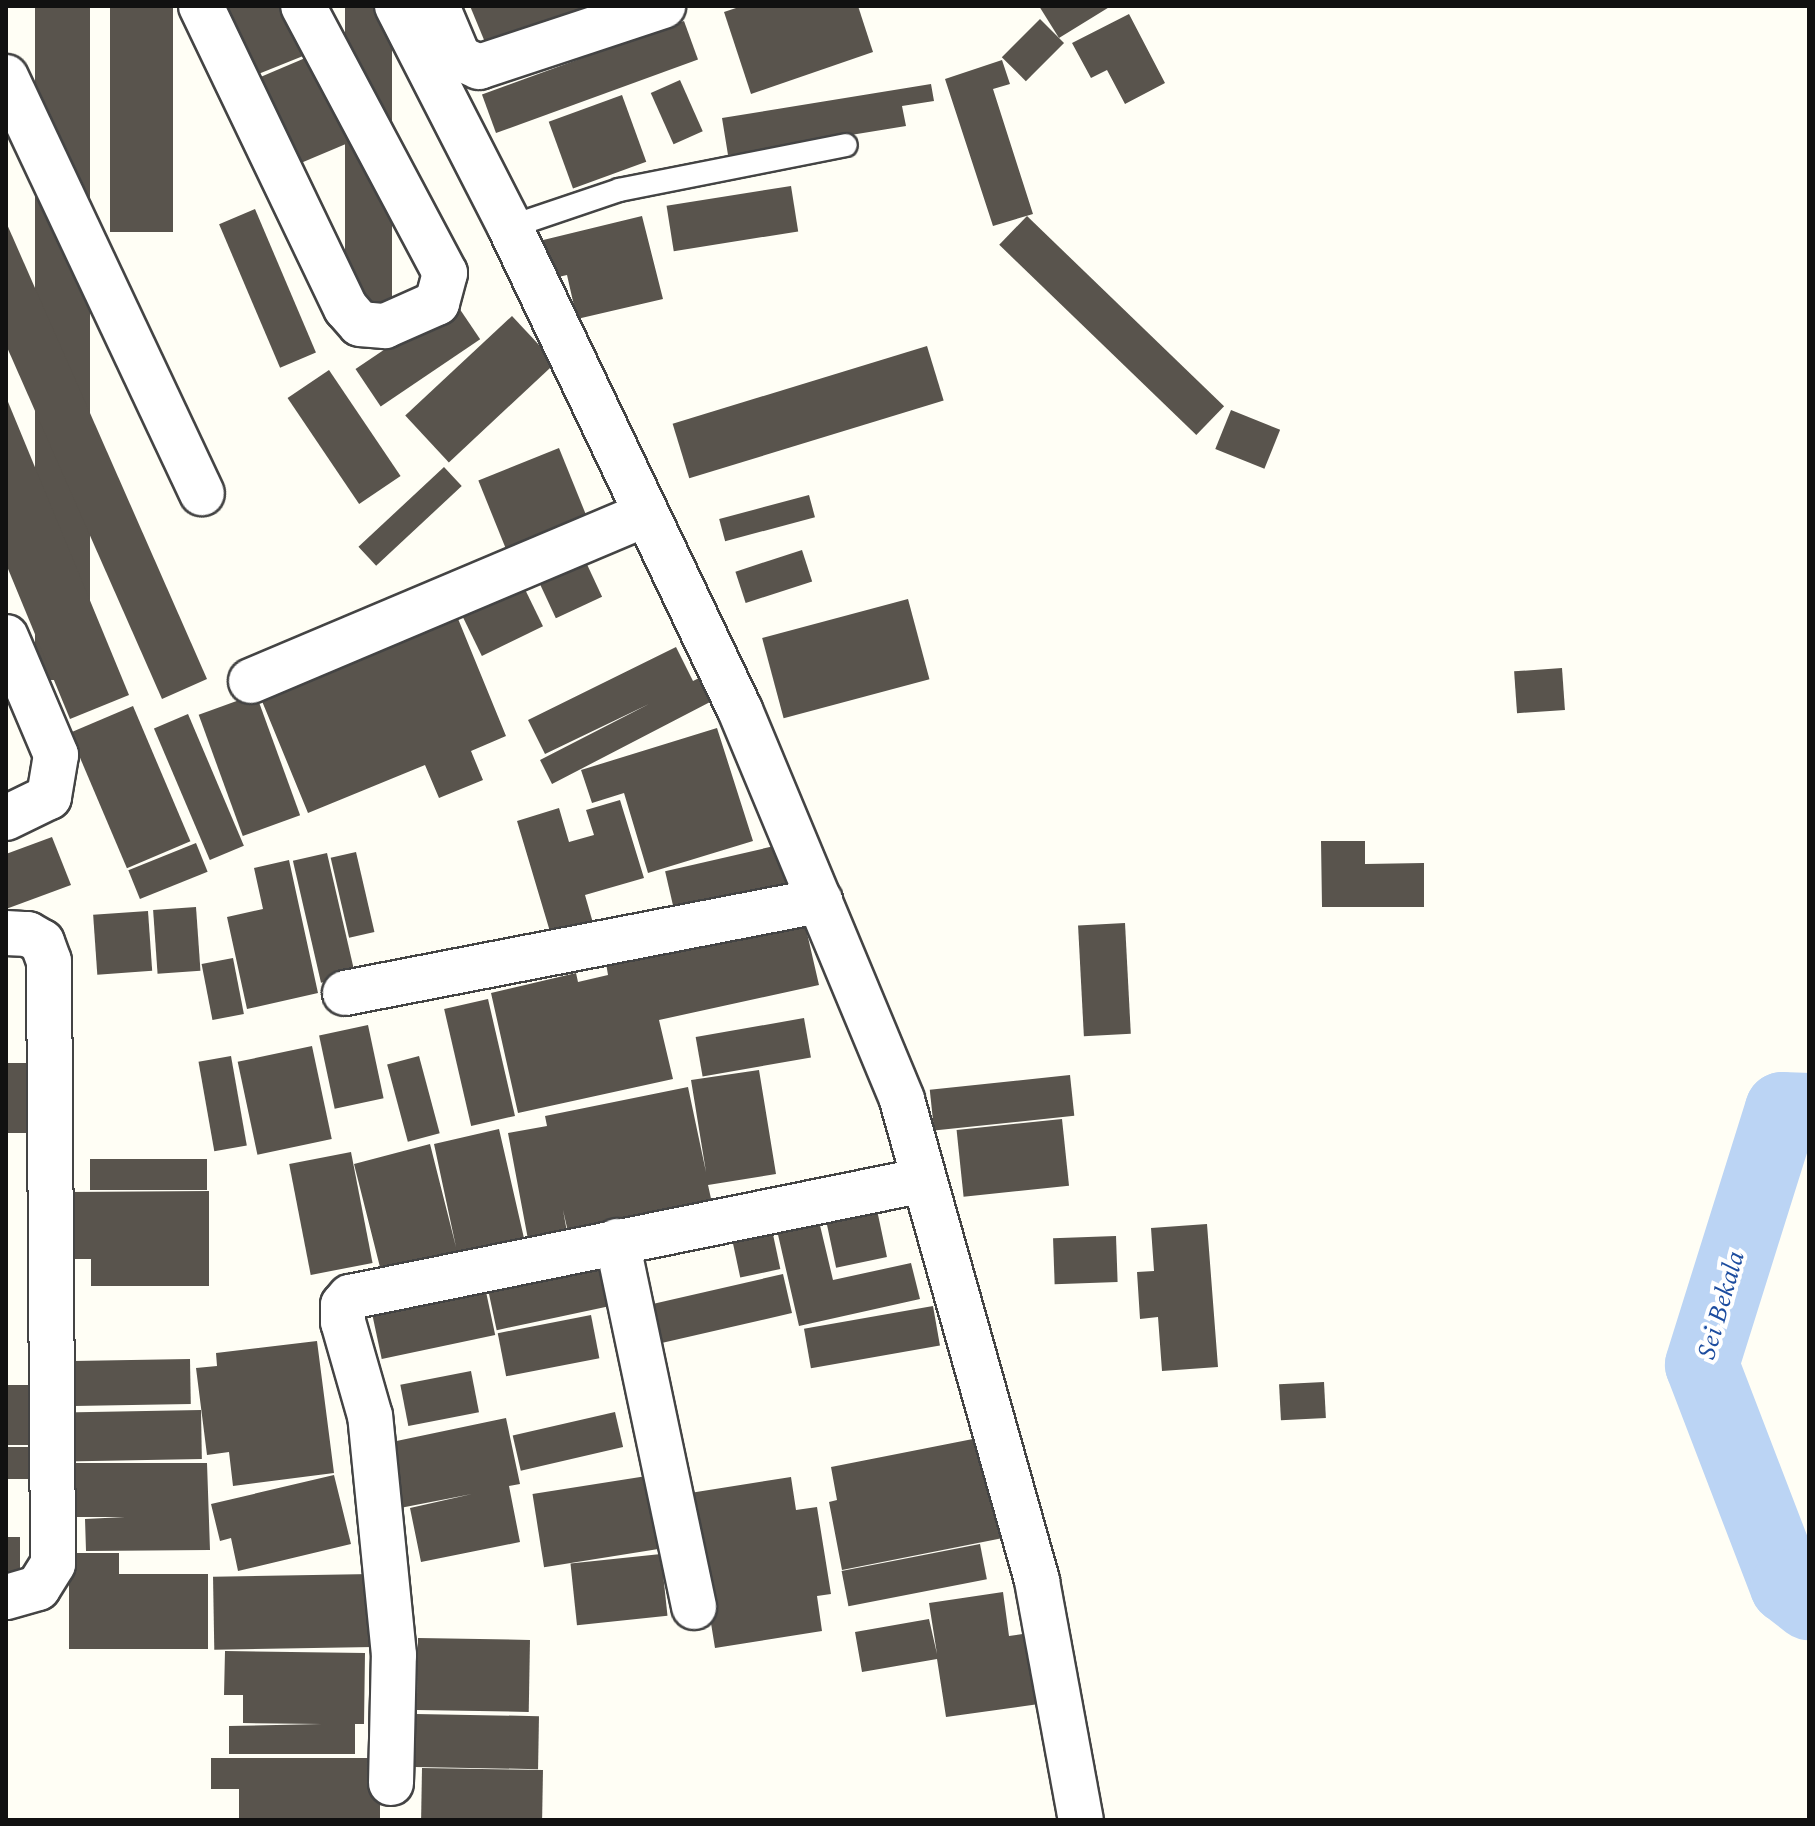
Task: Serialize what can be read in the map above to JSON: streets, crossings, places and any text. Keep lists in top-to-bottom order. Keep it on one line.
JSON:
{"water":["Sei Bekala"]}
